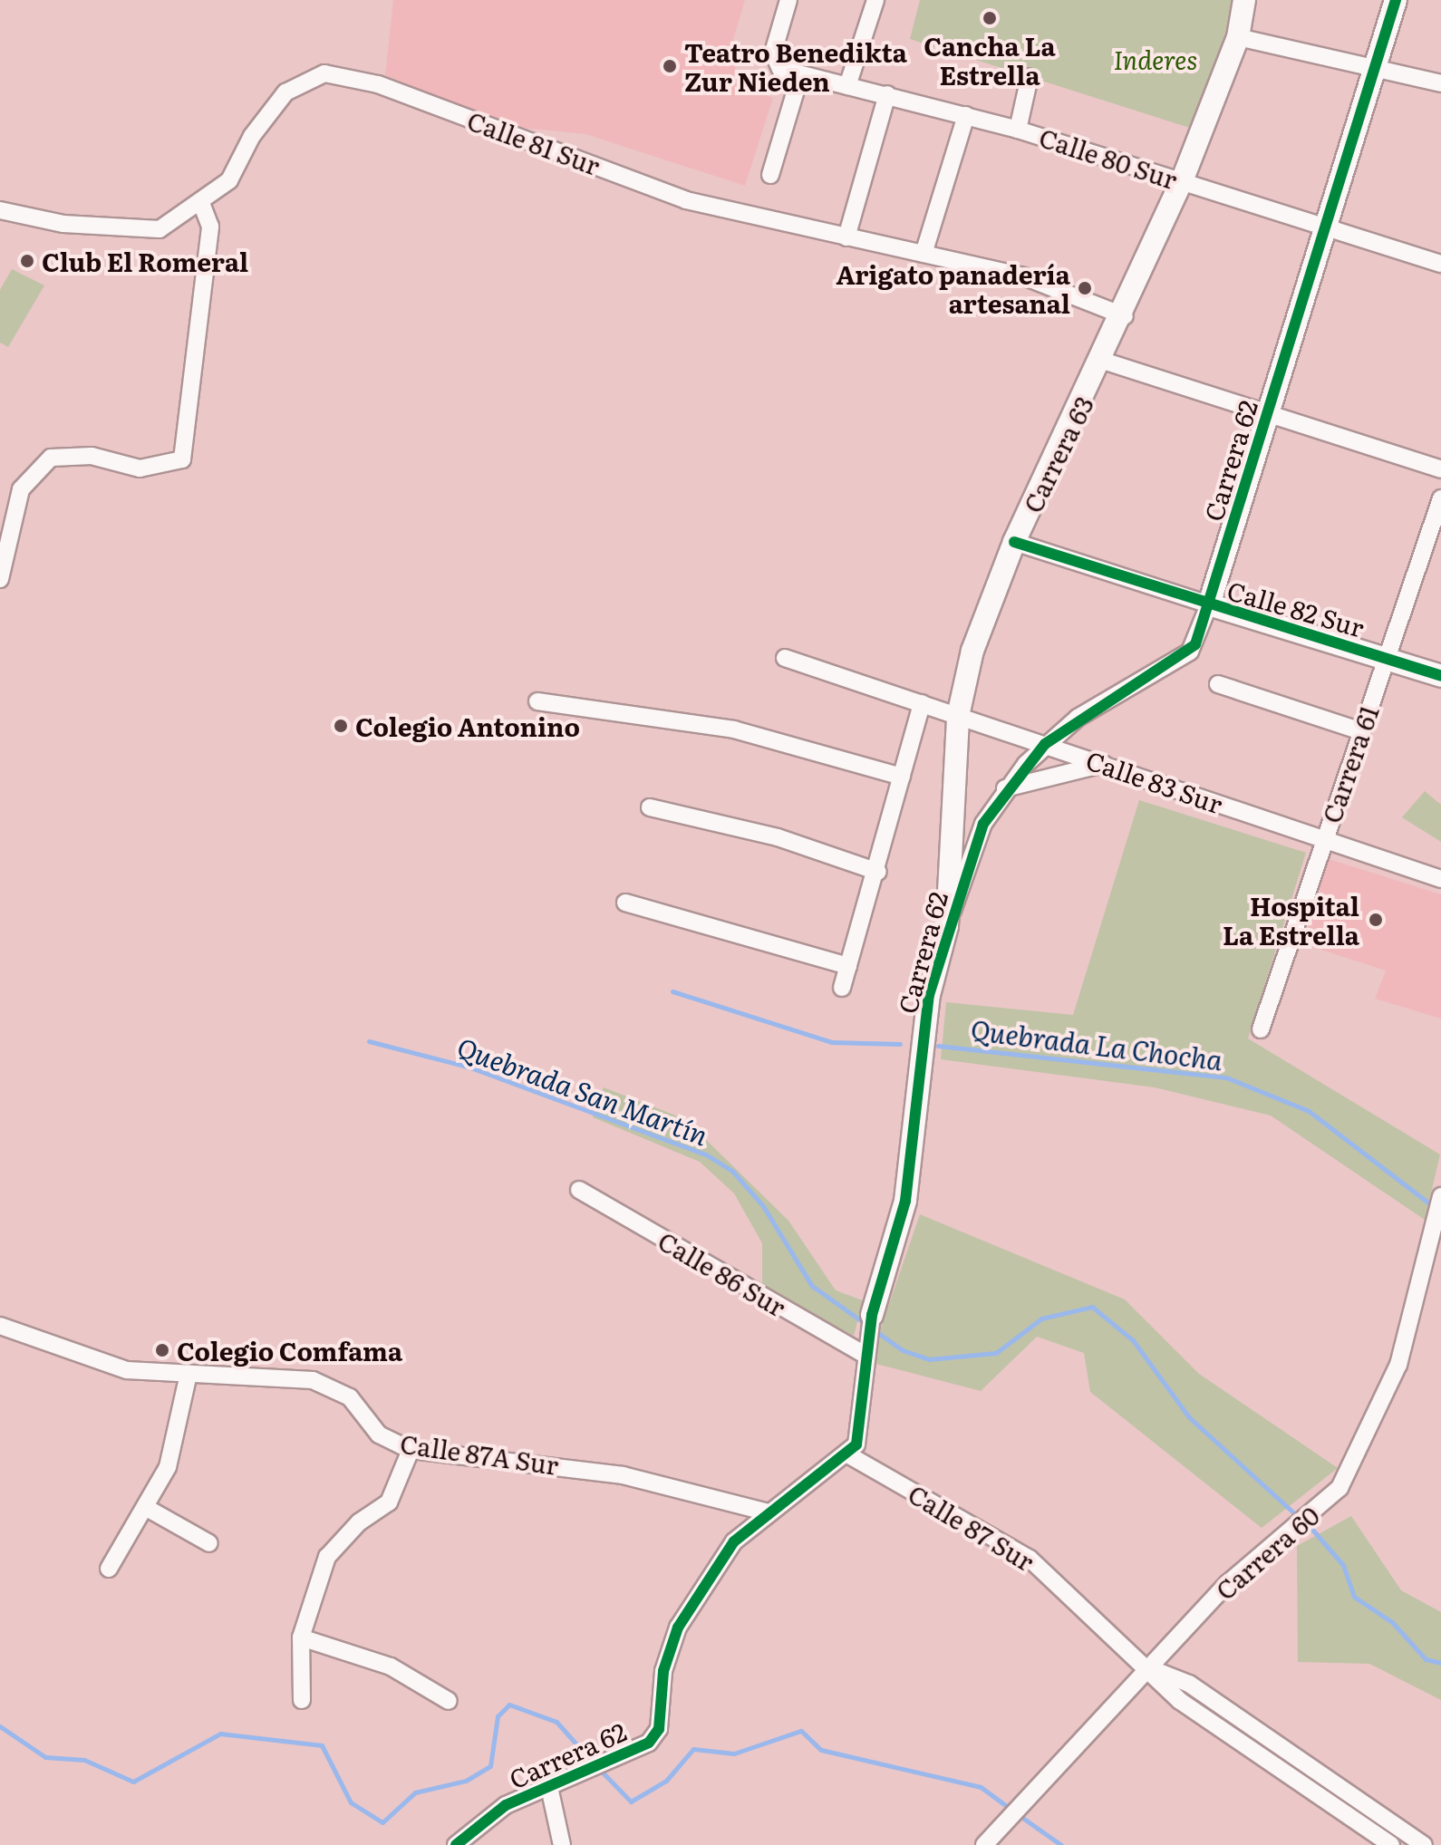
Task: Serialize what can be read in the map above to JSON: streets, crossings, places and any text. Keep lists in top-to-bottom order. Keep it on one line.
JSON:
{"streets":{"street":["Calle 81 Sur","Calle 80 Sur","Carrera 63","Carrera 62","Calle 82 Sur","Carrera 61","Calle 83 Sur","Calle 86 Sur","Calle 87A Sur","Calle 87 Sur","Carrera 60"]},"crossings":[["Calle 81 Sur","Carrera 63"],["Calle 80 Sur","Carrera 63"],["Calle 80 Sur","Carrera 62"],["Carrera 63","Carrera 62"],["Carrera 63","Calle 82 Sur"],["Carrera 63","Calle 83 Sur"],["Carrera 62","Calle 82 Sur"],["Carrera 62","Calle 83 Sur"],["Carrera 62","Calle 86 Sur"],["Carrera 62","Calle 87A Sur"],["Carrera 62","Calle 87 Sur"],["Calle 82 Sur","Carrera 61"],["Carrera 61","Calle 83 Sur"],["Calle 87 Sur","Carrera 60"]],"water":["Quebrada La Chocha","Quebrada San Martín"],"parks":["Inderes"],"places":["Cancha La Estrella","Teatro Benedikta Zur Nieden","Club El Romeral","Arigato panadería artesanal","Colegio Antonino","Hospital La Estrella","Colegio Comfama"]}
